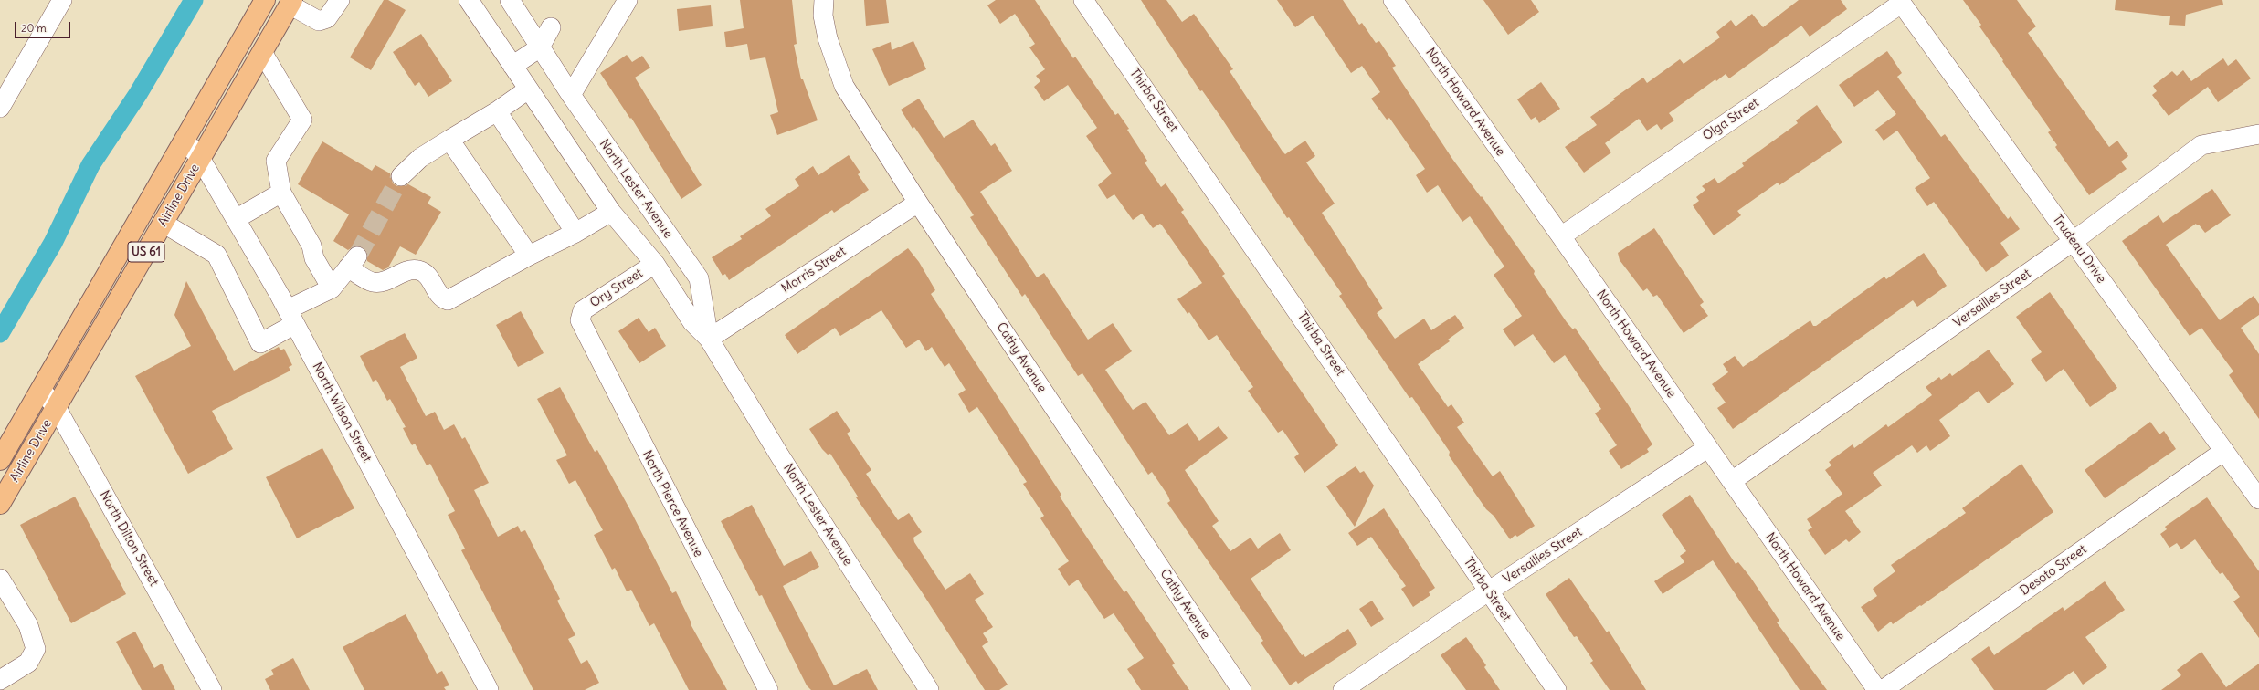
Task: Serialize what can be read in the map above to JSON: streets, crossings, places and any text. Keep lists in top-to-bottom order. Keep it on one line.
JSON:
{"streets":{"highway":["Airline Drive","US 61"],"street":["Thirba Street","North Howard Avenue","Olga Street","North Lester Avenue","Trudeau Drive","Morris Street","Ory Street","Versailles Street","Cathy Avenue","North Wilson Street","North Pierce Avenue","North Dilton Street","Desoto Street"]},"crossings":[["Thirba Street","Versailles Street"],["North Howard Avenue","Olga Street"],["North Howard Avenue","Versailles Street"],["Olga Street","Trudeau Drive"],["North Lester Avenue","Morris Street"],["North Lester Avenue","Ory Street"],["Airline Drive","North Wilson Street"],["Airline Drive","North Dilton Street"],["Trudeau Drive","Versailles Street"],["Trudeau Drive","Desoto Street"],["Morris Street","Cathy Avenue"],["Ory Street","North Pierce Avenue"]],"scale_bar":"20 m"}
